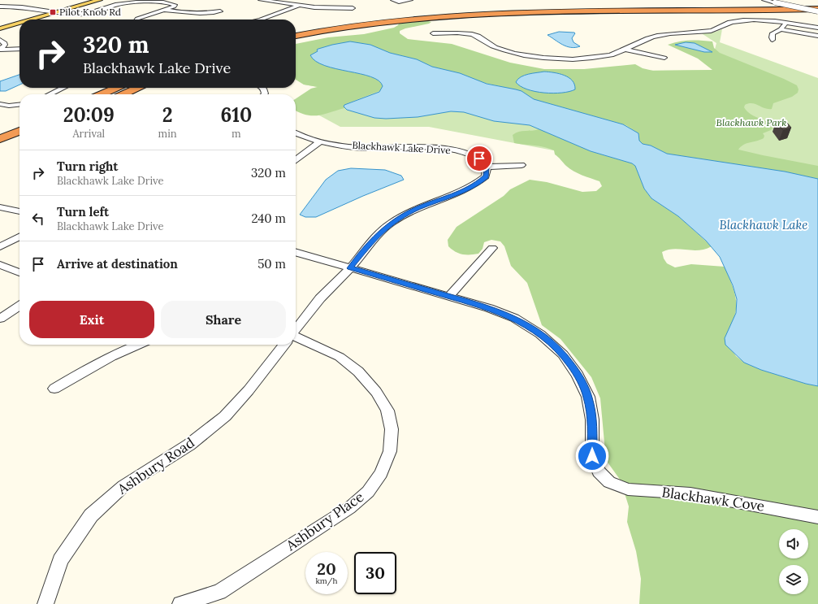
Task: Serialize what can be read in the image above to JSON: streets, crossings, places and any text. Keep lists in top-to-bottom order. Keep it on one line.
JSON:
{"streets":{"street":["Blackhawk Lake Drive","Ashbury Road","Blackhawk Cove","Ashbury Place"]},"water":["Blackhawk Lake"],"parks":["Blackhawk Park"],"places":{"transit":["Pilot Knob Rd"]},"page":{"turn":["320 m","Blackhawk Lake Drive"],"eta":["20:09","Arrival","2","min","610","m"],"list":[{"name":"Turn right","note":"Blackhawk Lake Drive","value":"320 m"},{"name":"Turn left","note":"Blackhawk Lake Drive","value":"240 m"},{"name":"Arrive at destination","value":"50 m"}],"buttons":["Exit","Share"],"speed":"20 km/h","limit":"30"}}
